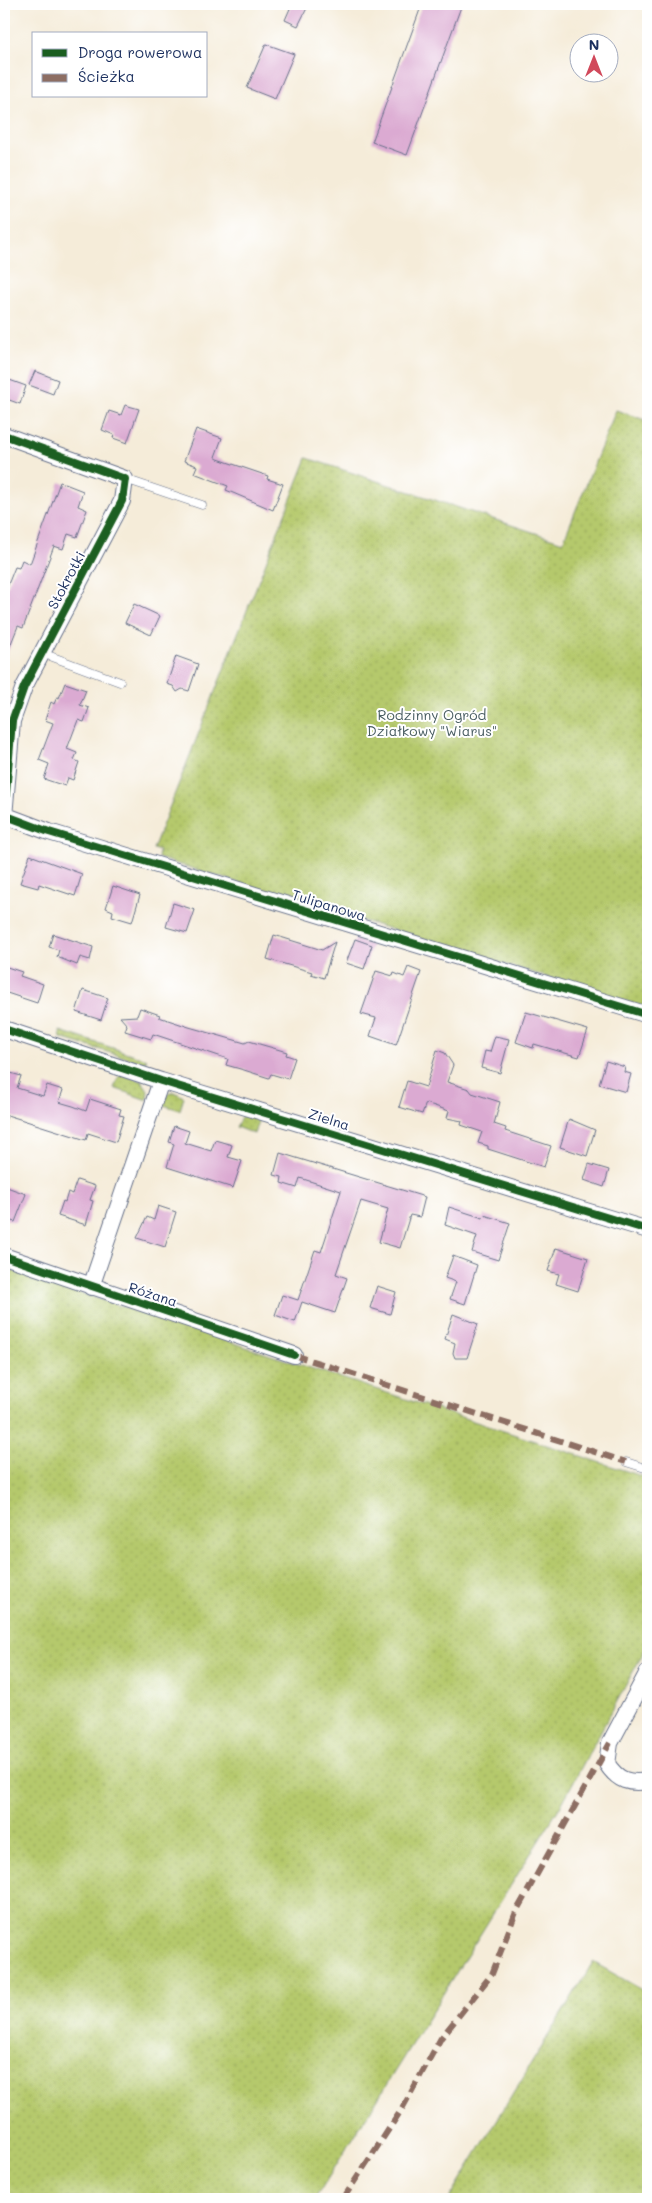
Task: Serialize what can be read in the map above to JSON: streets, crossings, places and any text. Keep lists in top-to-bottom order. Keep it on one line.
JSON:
{"streets":{"street":["Stokrotki","Tulipanowa","Zielna","Różana"]},"crossings":[["Stokrotki","Tulipanowa"]],"parks":["Rodzinny Ogród Działkowy \"Wiarus\""],"legend":["Droga rowerowa","Ścieżka"],"north":"top"}
